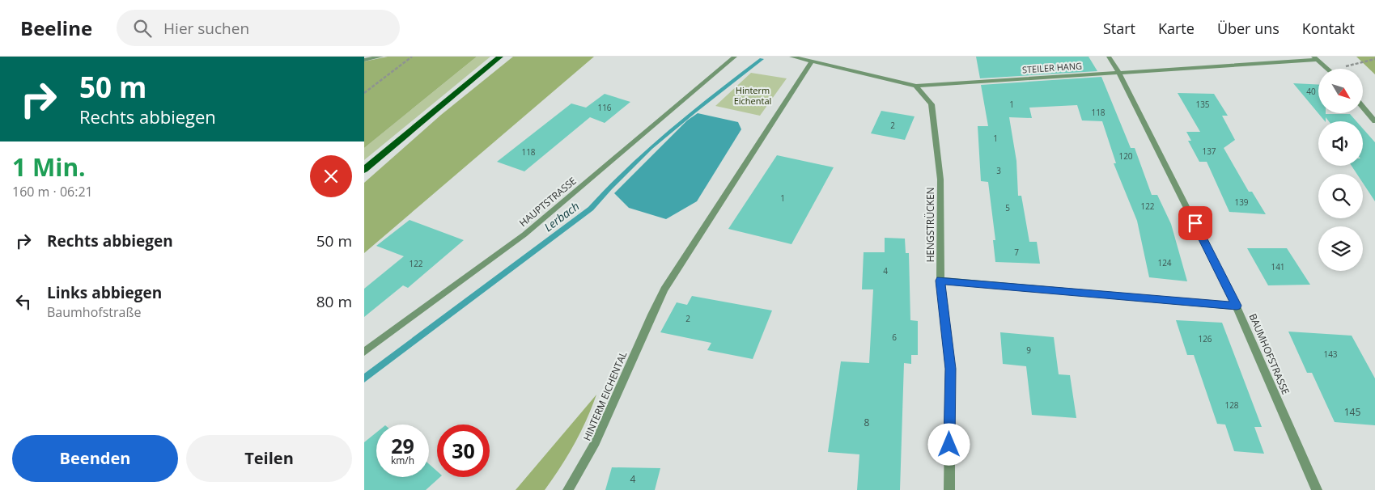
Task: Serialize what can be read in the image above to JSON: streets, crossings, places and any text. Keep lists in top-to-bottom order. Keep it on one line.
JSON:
{"streets":{"street":["STEILER HANG","HAUPTSTRASSE","HENGSTRÜCKEN","BAUMHOFSTRASSE","HINTERM EICHENTAL"]},"crossings":[["STEILER HANG","HENGSTRÜCKEN"],["STEILER HANG","BAUMHOFSTRASSE"],["STEILER HANG","HINTERM EICHENTAL"]],"water":["Lerbach"],"parks":["Hinterm Eichental"],"house_numbers":["40","1","135","116","118","2","1","137","118","120","3","1","139","122","5","7","124","122","141","4","2","6","126","9","143","128","145","8","4"],"north":"bottom right","page":{"header":"Beeline","search":"Hier suchen","nav":["Start","Karte","Über uns","Kontakt"],"turn":["50 m","Rechts abbiegen"],"heading":["1 Min.","160 m · 06:21"],"list":[{"name":"Rechts abbiegen","value":"50 m"},{"name":"Links abbiegen","note":"Baumhofstraße","value":"80 m"}],"speed":"29 km/h","limit":"30","buttons":["Beenden","Teilen"]}}
